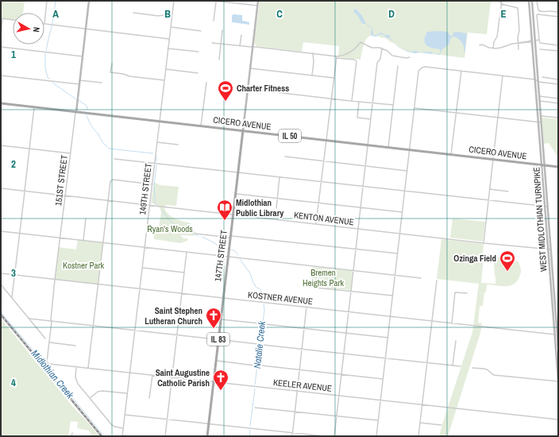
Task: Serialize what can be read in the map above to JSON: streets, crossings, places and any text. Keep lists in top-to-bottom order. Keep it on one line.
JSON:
{"streets":{"main road":["CICERO AVENUE","IL 50","151ST STREET","WEST MIDLOTHIAN TURNPIKE","147TH STREET","IL 83"],"street":["149TH STREET","KENTON AVENUE","KOSTNER AVENUE","KEELER AVENUE"]},"crossings":[["CICERO AVENUE","151ST STREET"],["CICERO AVENUE","149TH STREET"],["CICERO AVENUE","WEST MIDLOTHIAN TURNPIKE"],["CICERO AVENUE","147TH STREET"],["151ST STREET","KENTON AVENUE"],["151ST STREET","KOSTNER AVENUE"],["151ST STREET","KEELER AVENUE"],["149TH STREET","KENTON AVENUE"],["149TH STREET","KOSTNER AVENUE"],["149TH STREET","KEELER AVENUE"],["KENTON AVENUE","WEST MIDLOTHIAN TURNPIKE"],["KENTON AVENUE","147TH STREET"],["WEST MIDLOTHIAN TURNPIKE","KOSTNER AVENUE"],["147TH STREET","KOSTNER AVENUE"],["147TH STREET","KEELER AVENUE"]],"water":["Natalie Creek","Midlothian Creek"],"parks":["Ryan's Woods","Kostner Park","Bremen Heights Park"],"places":{"sports":["Charter Fitness","Ozinga Field"],"library":["Midlothian Public Library"],"church":["Saint Stephen Lutheran Church","Saint Augustine Catholic Parish"]},"north":"right","grid":{"columns":["A","B","C","D","E"],"rows":["1","2","3","4"]}}
